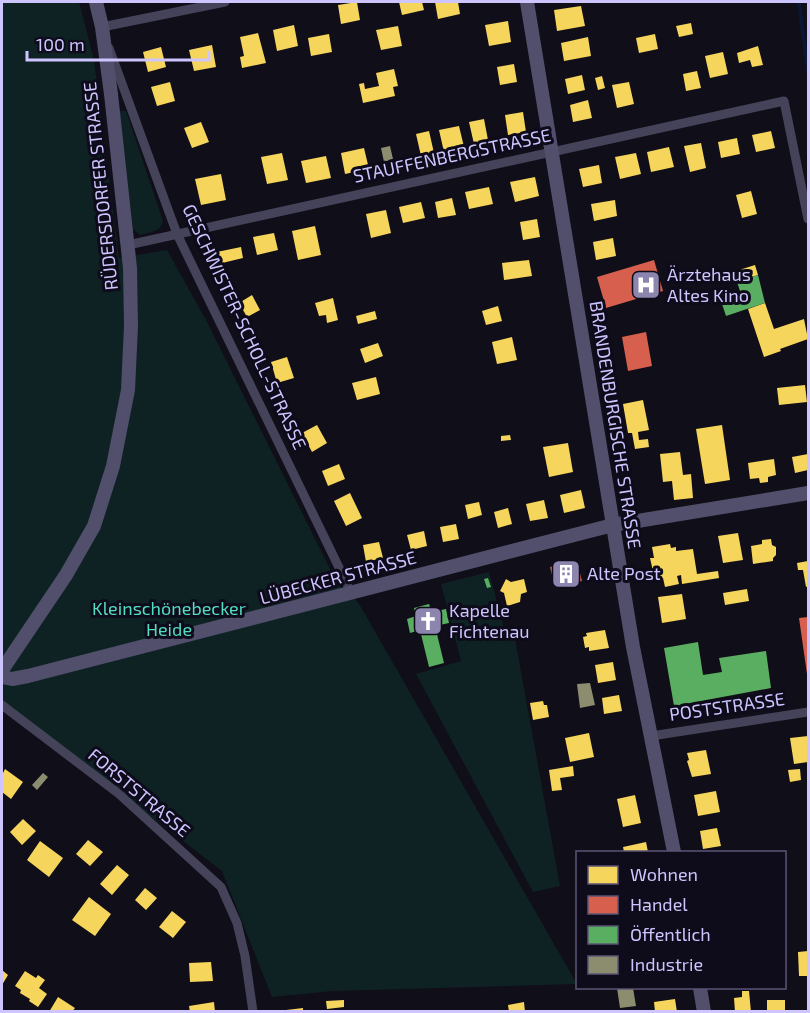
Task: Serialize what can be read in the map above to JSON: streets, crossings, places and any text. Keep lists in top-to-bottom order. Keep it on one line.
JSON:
{"streets":{"street":["STAUFFENBERGSTRASSE","RÜDERSDORFER STRASSE","GESCHWISTER-SCHOLL-STRASSE","BRANDENBURGISCHE STRASSE","LÜBECKER STRASSE","POSTSTRASSE","FORSTSTRASSE"]},"crossings":[["STAUFFENBERGSTRASSE","RÜDERSDORFER STRASSE"],["STAUFFENBERGSTRASSE","GESCHWISTER-SCHOLL-STRASSE"],["STAUFFENBERGSTRASSE","BRANDENBURGISCHE STRASSE"],["RÜDERSDORFER STRASSE","GESCHWISTER-SCHOLL-STRASSE"],["GESCHWISTER-SCHOLL-STRASSE","LÜBECKER STRASSE"],["BRANDENBURGISCHE STRASSE","LÜBECKER STRASSE"],["BRANDENBURGISCHE STRASSE","POSTSTRASSE"]],"parks":["Kleinschönebecker Heide"],"places":{"hospital":["Ärztehaus Altes Kino"],"building":["Alte Post"],"church":["Kapelle Fichtenau"]},"legend":["Wohnen","Handel","Öffentlich","Industrie"],"scale_bar":"100 m"}
